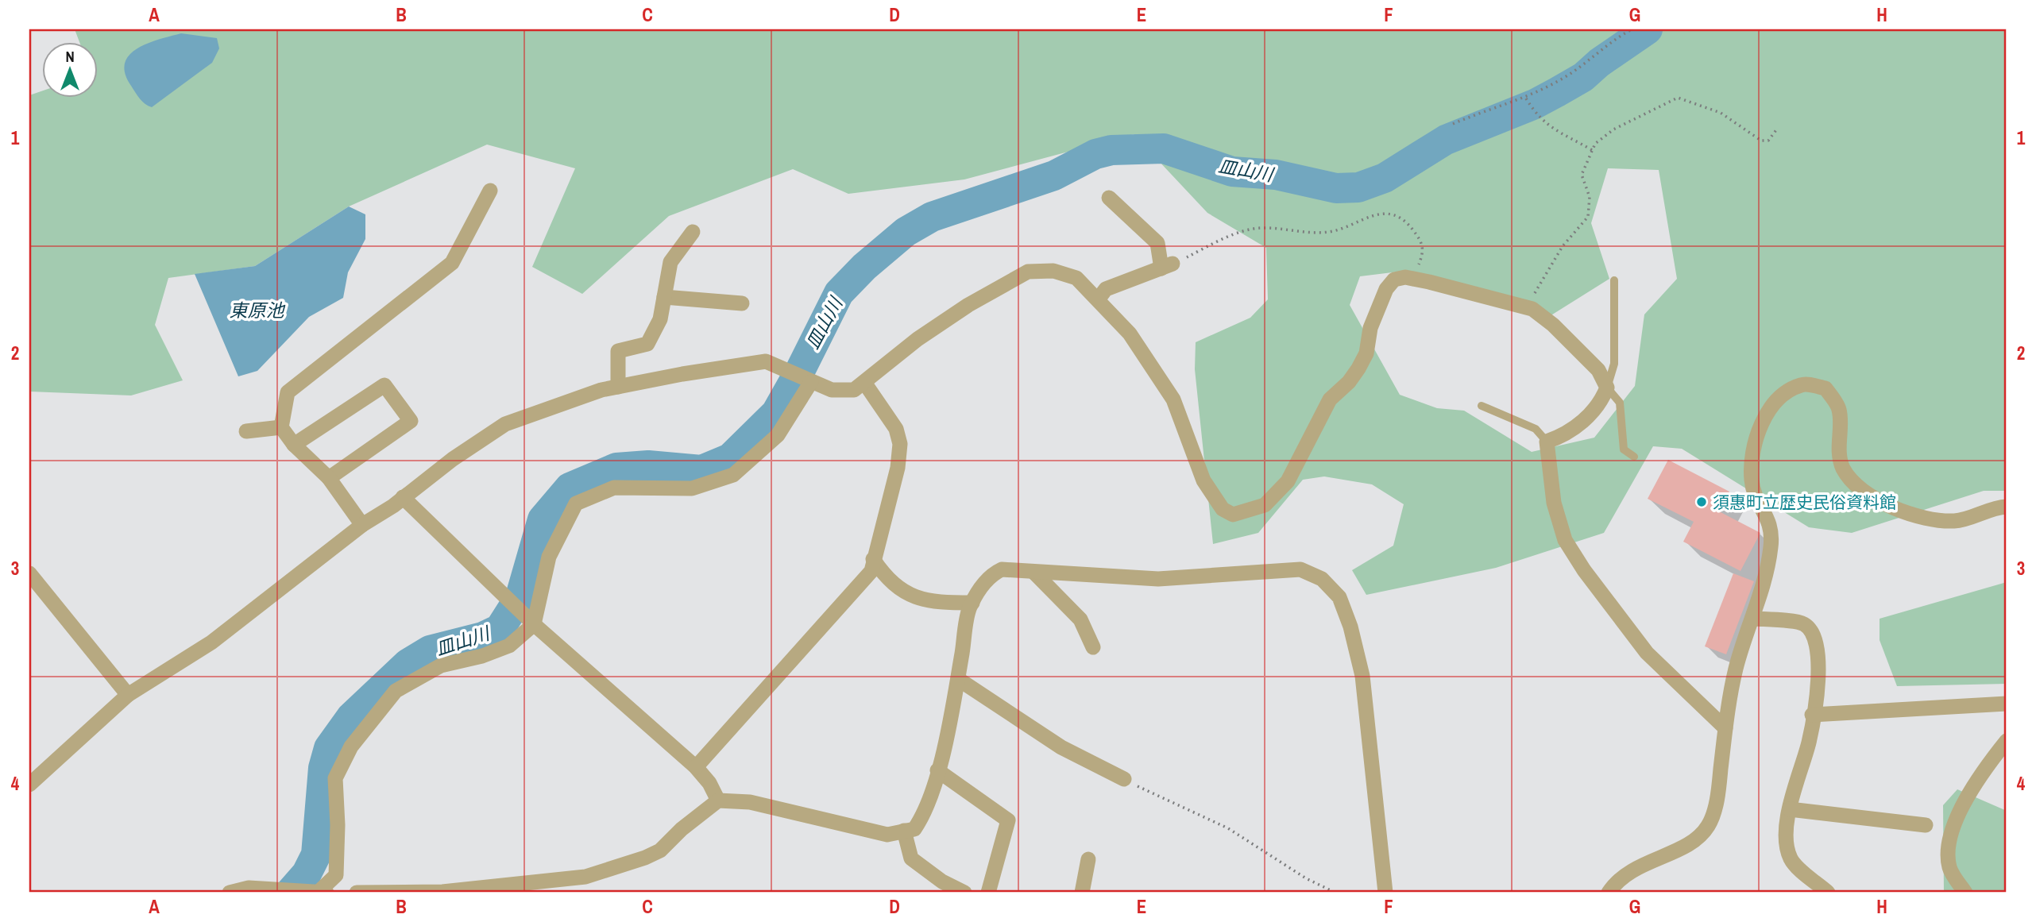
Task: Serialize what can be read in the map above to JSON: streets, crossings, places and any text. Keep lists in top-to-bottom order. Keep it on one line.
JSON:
{"water":["皿山川","東原池"],"places":["須惠町立歴史民俗資料館"],"north":"top","grid":{"columns":["A","B","C","D","E","F","G","H"],"rows":["1","2","3","4"]}}
